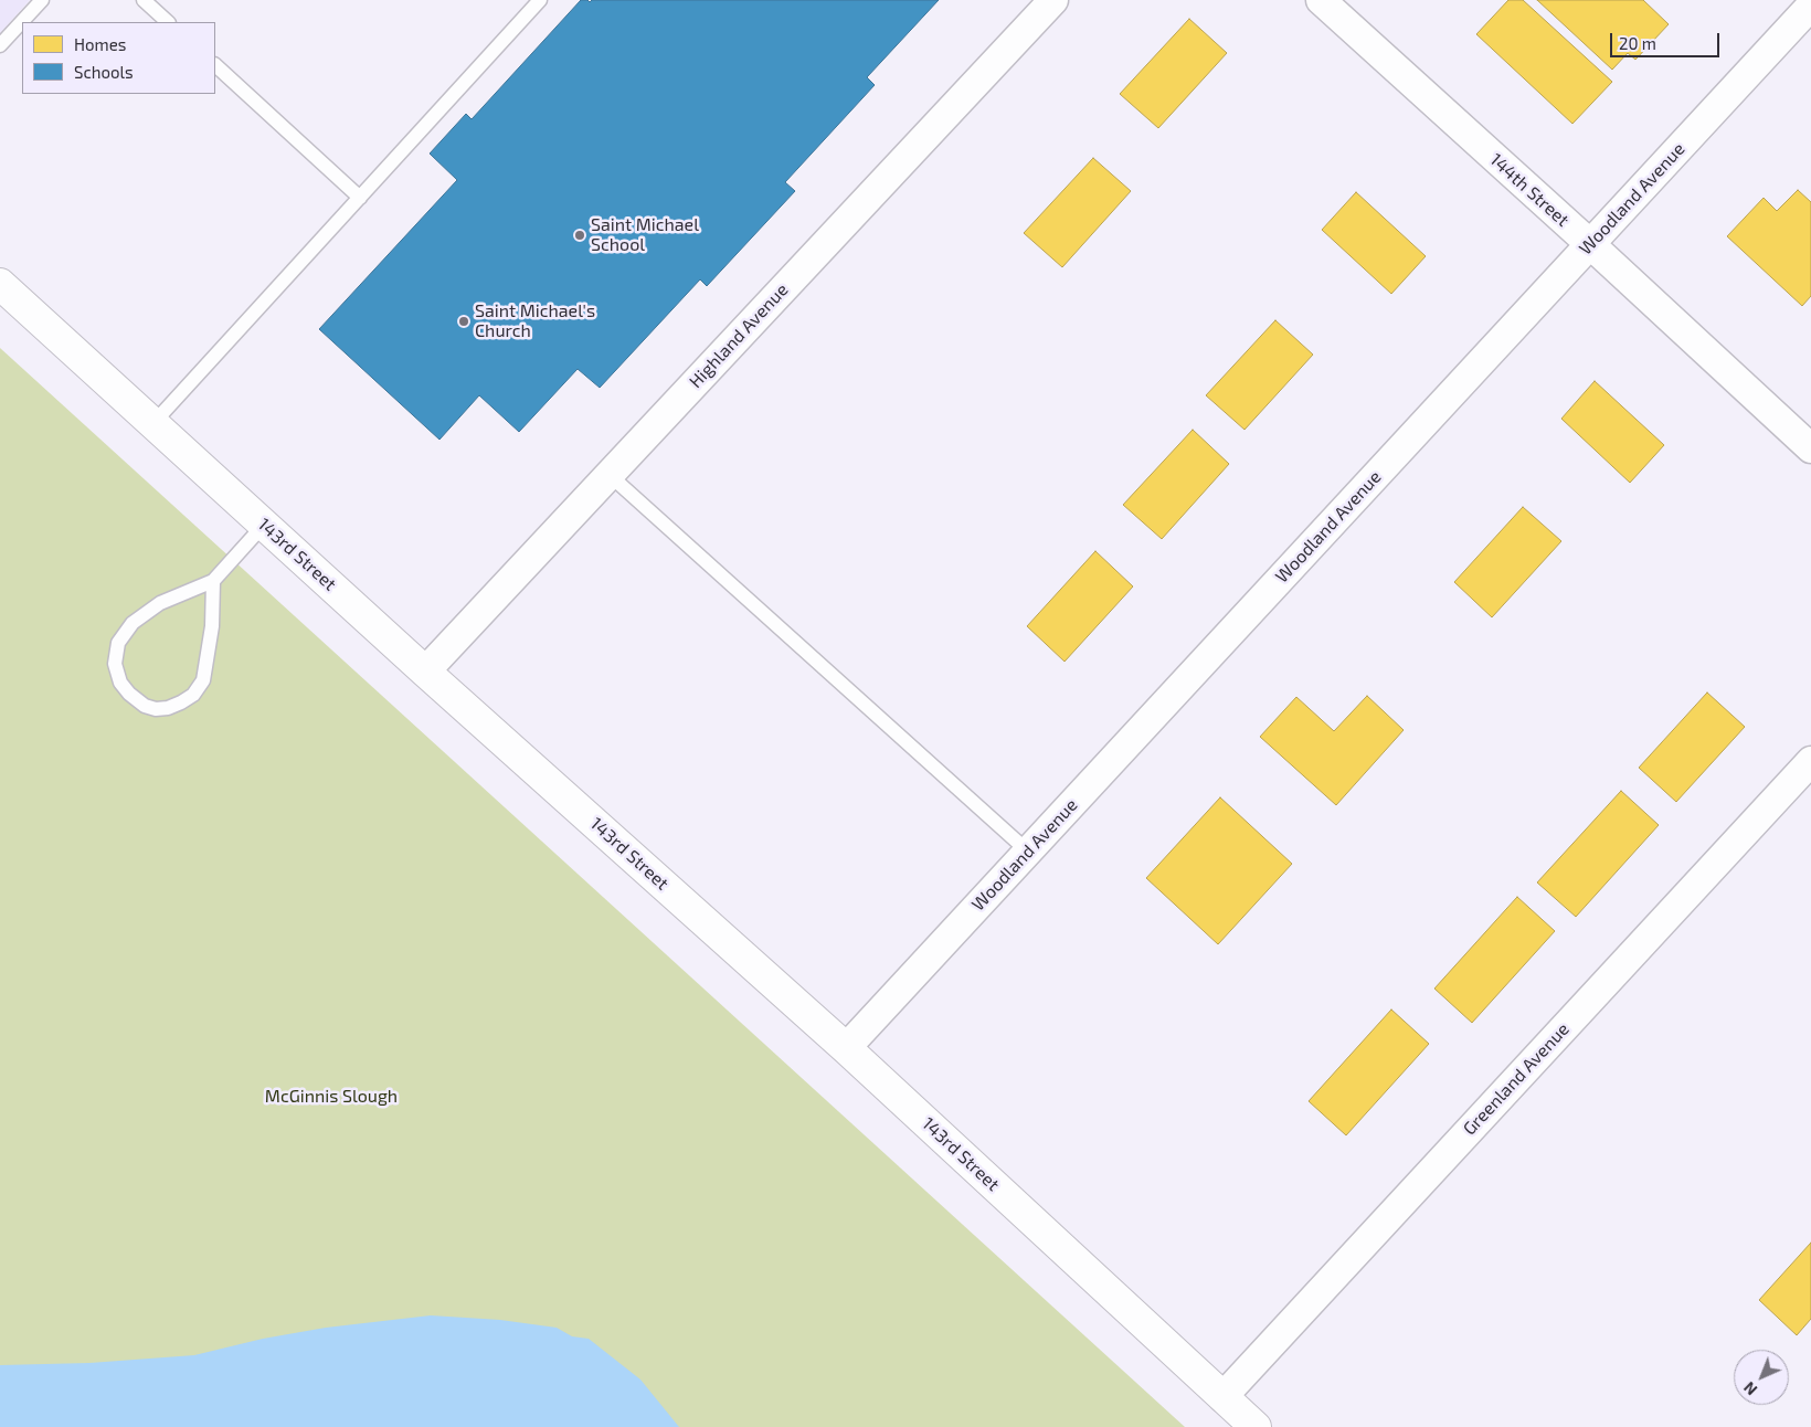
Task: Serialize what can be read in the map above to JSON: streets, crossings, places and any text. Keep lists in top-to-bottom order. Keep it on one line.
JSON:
{"streets":{"main road":["143rd Street"],"street":["144th Street","Woodland Avenue","Highland Avenue","Greenland Avenue"]},"crossings":[["144th Street","Woodland Avenue"],["Woodland Avenue","143rd Street"],["Highland Avenue","143rd Street"],["143rd Street","Greenland Avenue"]],"parks":["McGinnis Slough"],"places":["Saint Michael School","Saint Michael's Church"],"legend":["Homes","Schools"],"scale_bar":"20 m","north":"bottom left"}
